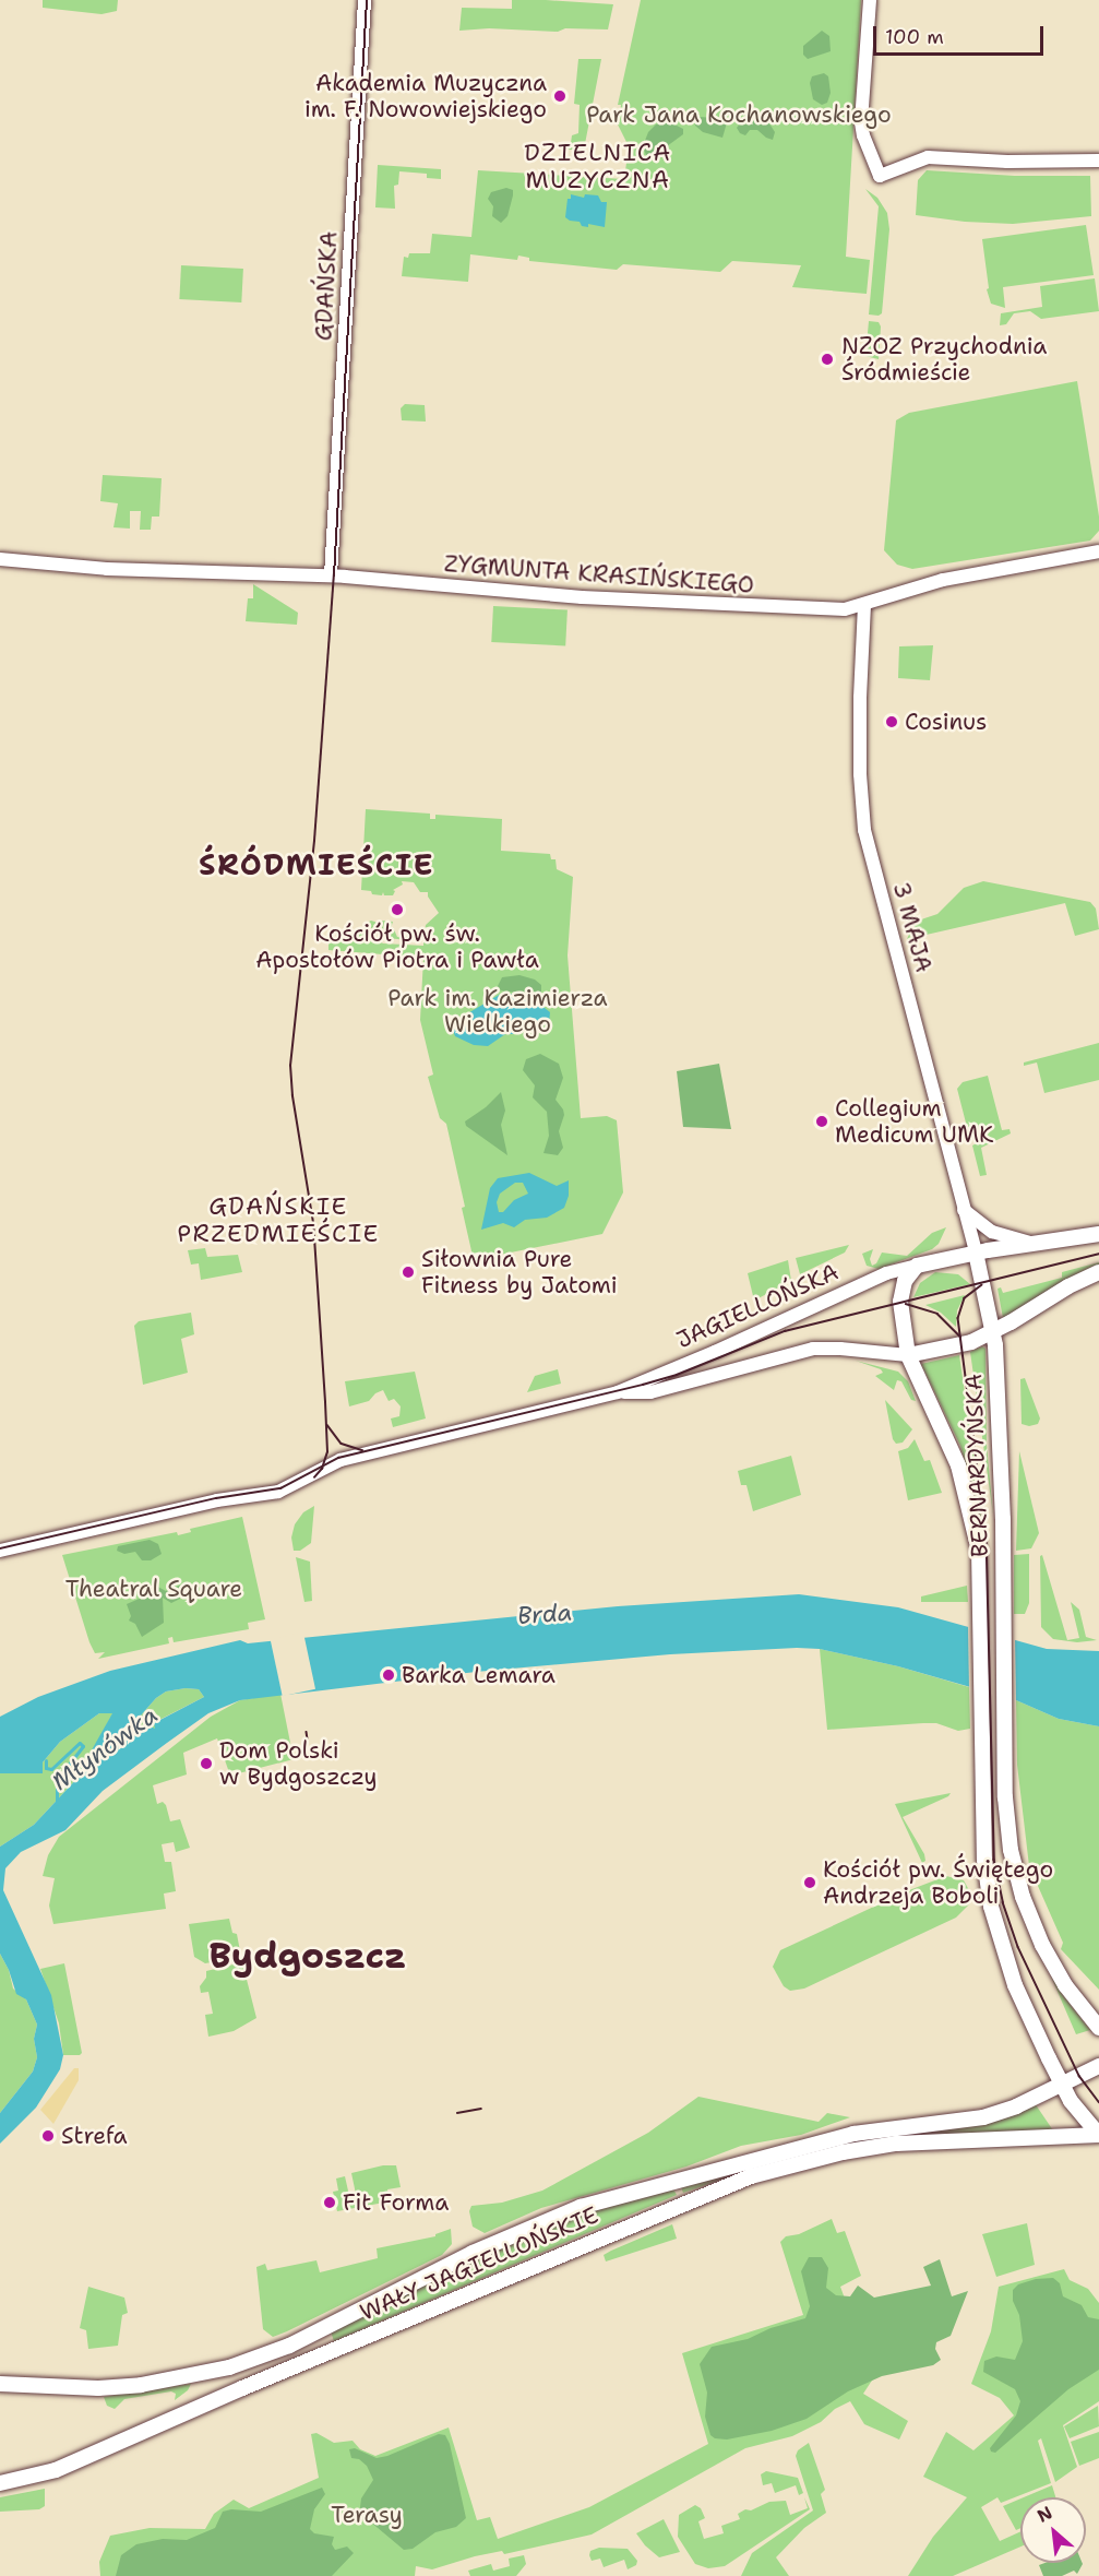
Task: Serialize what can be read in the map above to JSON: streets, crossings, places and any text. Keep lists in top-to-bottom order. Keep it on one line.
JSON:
{"streets":{"main road":["BERNARDYŃSKA","WAŁY JAGIELLOŃSKIE"],"street":["GDAŃSKA","ZYGMUNTA KRASIŃSKIEGO","3 MAJA","JAGIELLOŃSKA"]},"crossings":[["GDAŃSKA","ZYGMUNTA KRASIŃSKIEGO"],["ZYGMUNTA KRASIŃSKIEGO","3 MAJA"],["3 MAJA","BERNARDYŃSKA"],["JAGIELLOŃSKA","BERNARDYŃSKA"],["BERNARDYŃSKA","WAŁY JAGIELLOŃSKIE"]],"districts":["DZIELNICA MUZYCZNA","ŚRÓDMIEŚCIE","GDAŃSKIE PRZEDMIEŚCIE","Bydgoszcz"],"water":["Brda","Młynówka"],"parks":["Park Jana Kochanowskiego","Park im. Kazimierza Wielkiego","Theatral Square","Terasy"],"places":["Akademia Muzyczna im. F. Nowowiejskiego","NZOZ Przychodnia Śródmieście","Cosinus","Kościół pw. św. Apostołów Piotra i Pawła","Collegium Medicum UMK","Siłownia Pure Fitness by Jatomi","Barka Lemara","Dom Polski w Bydgoszczy","Kościół pw. Świętego Andrzeja Boboli","Strefa","Fit Forma"],"scale_bar":"100 m","north":"top left"}
